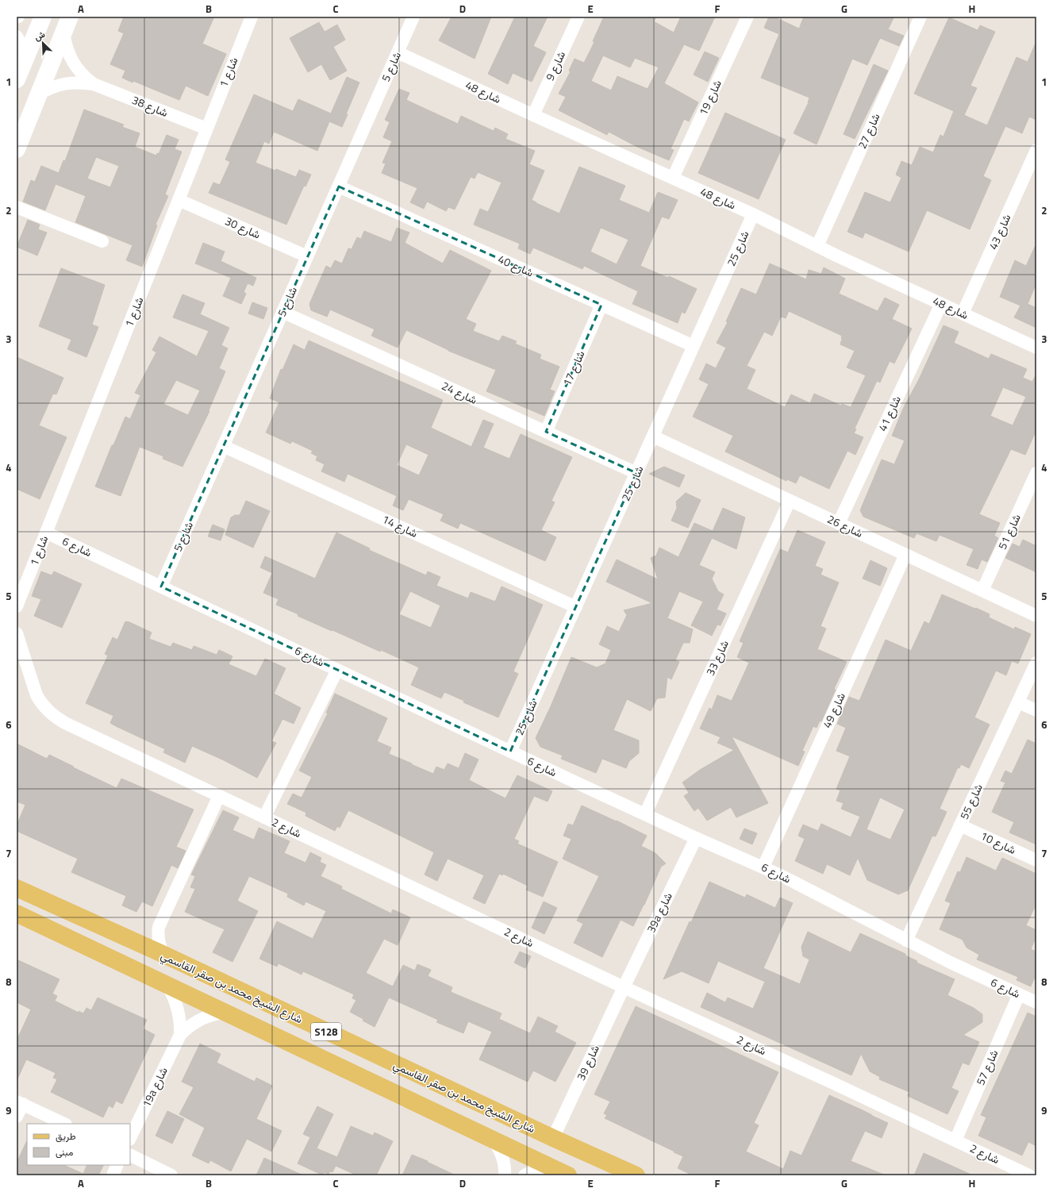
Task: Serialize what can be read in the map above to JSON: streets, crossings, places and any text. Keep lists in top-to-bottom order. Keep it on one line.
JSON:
{"streets":{"main road":["شارع الشيخ محمد بن صقر القاسمي","S128"],"street":["شارع 9","شارع 5","شارع 1","شارع 48","شارع 19","شارع 38","شارع 27","شارع 30","شارع 43","شارع 25","شارع 40","شارع 17","شارع 24","شارع 41","شارع 14","شارع 26","شارع 51","شارع 6","شارع 33","شارع 49","شارع 55","شارع 2","شارع 10","39a شارع","شارع 39","شارع 57","19a شارع"]},"crossings":[["شارع 9","شارع 48"],["شارع 5","شارع 48"],["شارع 5","شارع 30"],["شارع 5","شارع 40"],["شارع 5","شارع 24"],["شارع 5","شارع 14"],["شارع 5","شارع 6"],["شارع 1","شارع 38"],["شارع 1","شارع 30"],["شارع 1","شارع 6"],["شارع 48","شارع 19"],["شارع 48","شارع 27"],["شارع 48","شارع 43"],["شارع 48","شارع 25"],["شارع 48","شارع 41"],["شارع 25","شارع 40"],["شارع 25","شارع 24"],["شارع 25","شارع 14"],["شارع 25","شارع 26"],["شارع 25","شارع 6"],["شارع 40","شارع 17"],["شارع 17","شارع 24"],["شارع 41","شارع 26"],["شارع 26","شارع 51"],["شارع 26","شارع 33"],["شارع 26","شارع 49"],["شارع 6","شارع 33"],["شارع 6","شارع 49"],["شارع 6","شارع 55"],["شارع 6","39a شارع"],["شارع 6","شارع 57"],["شارع 55","شارع 10"],["شارع 2","39a شارع"],["شارع 2","شارع 39"],["شارع 2","شارع 57"],["39a شارع","شارع 39"],["شارع الشيخ محمد بن صقر القاسمي","شارع 39"],["S128","19a شارع"]],"legend":["طريق","مبنى"],"north":"top left","grid":{"columns":["A","B","C","D","E","F","G","H"],"rows":["1","2","3","4","5","6","7","8","9"]}}
